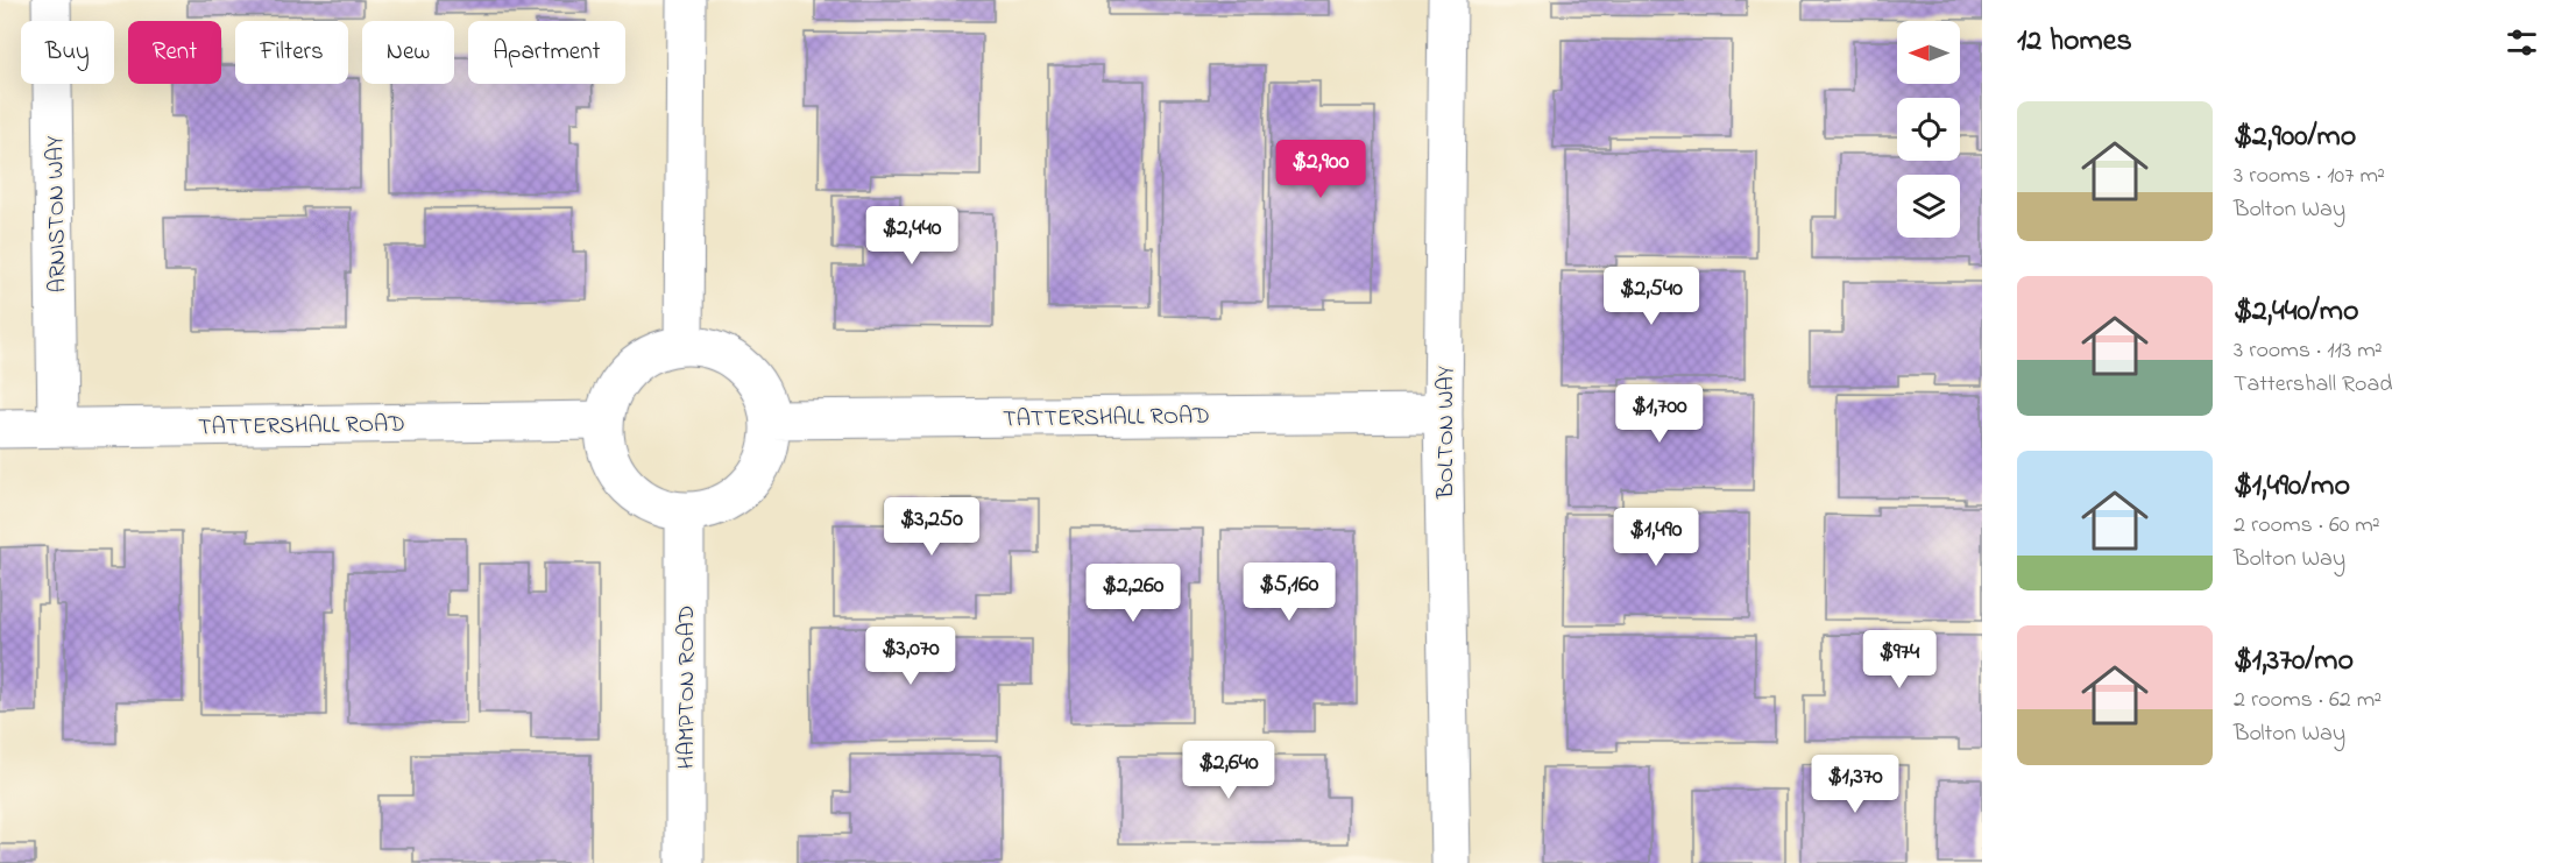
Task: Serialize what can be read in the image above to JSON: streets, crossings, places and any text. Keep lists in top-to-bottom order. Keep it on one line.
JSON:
{"streets":{"street":["ARNISTON WAY","TATTERSHALL ROAD","BOLTON WAY","HAMPTON ROAD"]},"crossings":[["ARNISTON WAY","TATTERSHALL ROAD"],["TATTERSHALL ROAD","BOLTON WAY"],["TATTERSHALL ROAD","HAMPTON ROAD"]],"north":"left","page":{"heading":"12 homes","chip":["Buy","Rent","Filters","New","Apartment"],"list":[{"name":"$2,900/mo","note":"3 rooms · 107 m² · Bolton Way"},{"name":"$2,440/mo","note":"3 rooms · 113 m² · Tattershall Road"},{"name":"$1,490/mo","note":"2 rooms · 60 m² · Bolton Way"},{"name":"$1,370/mo","note":"2 rooms · 62 m² · Bolton Way"}],"price":["$2,900","$2,440","$2,540","$1,700","$3,250","$1,490","$5,160","$2,260","$3,070","$974","$2,640","$1,370"]}}
